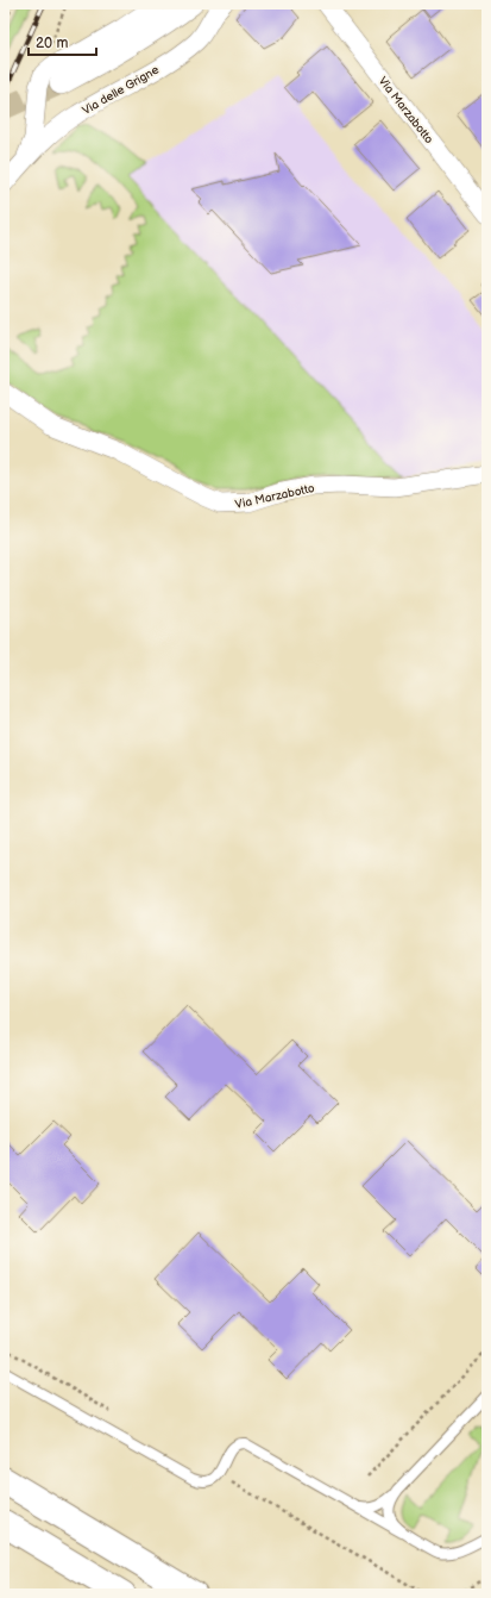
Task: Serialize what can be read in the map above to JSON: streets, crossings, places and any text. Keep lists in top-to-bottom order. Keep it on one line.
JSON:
{"streets":{"street":["Via delle Grigne","Via Marzabotto"]},"scale_bar":"20 m"}
